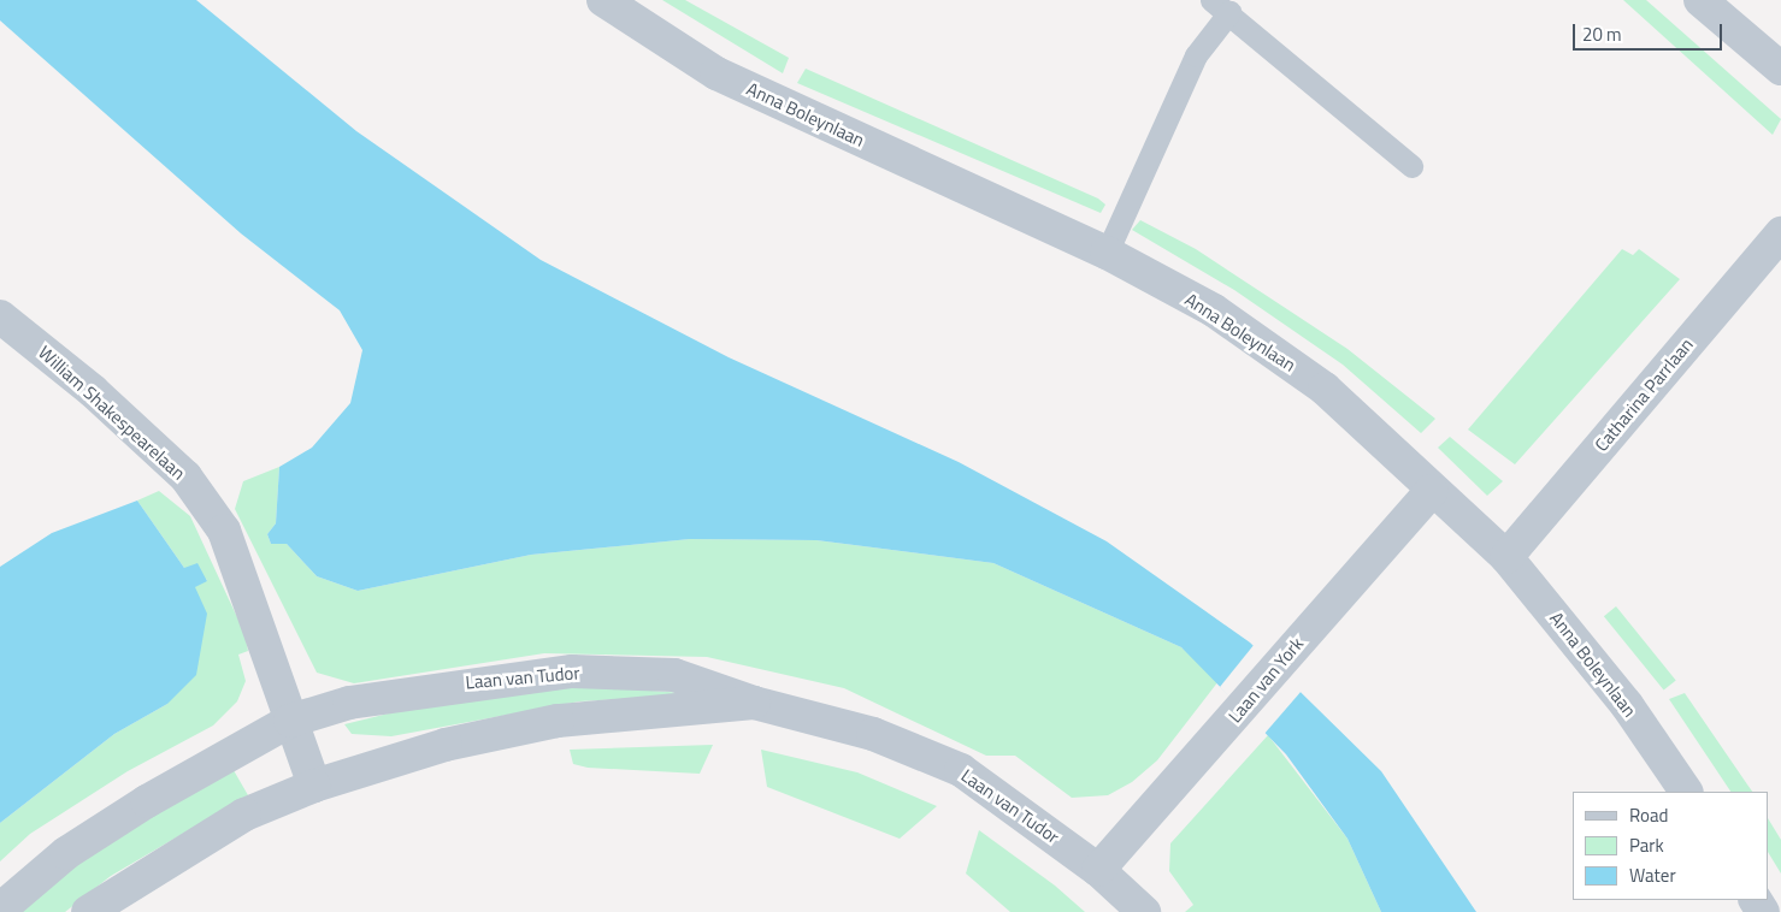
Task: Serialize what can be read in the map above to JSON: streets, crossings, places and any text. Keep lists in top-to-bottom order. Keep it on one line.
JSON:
{"streets":{"street":["Anna Boleynlaan","Catharina Parrlaan","William Shakespearelaan","Laan van Tudor","Laan van York"]},"crossings":[["Anna Boleynlaan","Catharina Parrlaan"],["Anna Boleynlaan","Laan van York"],["William Shakespearelaan","Laan van Tudor"],["Laan van Tudor","Laan van York"]],"legend":["Road","Park","Water"],"scale_bar":"20 m"}
